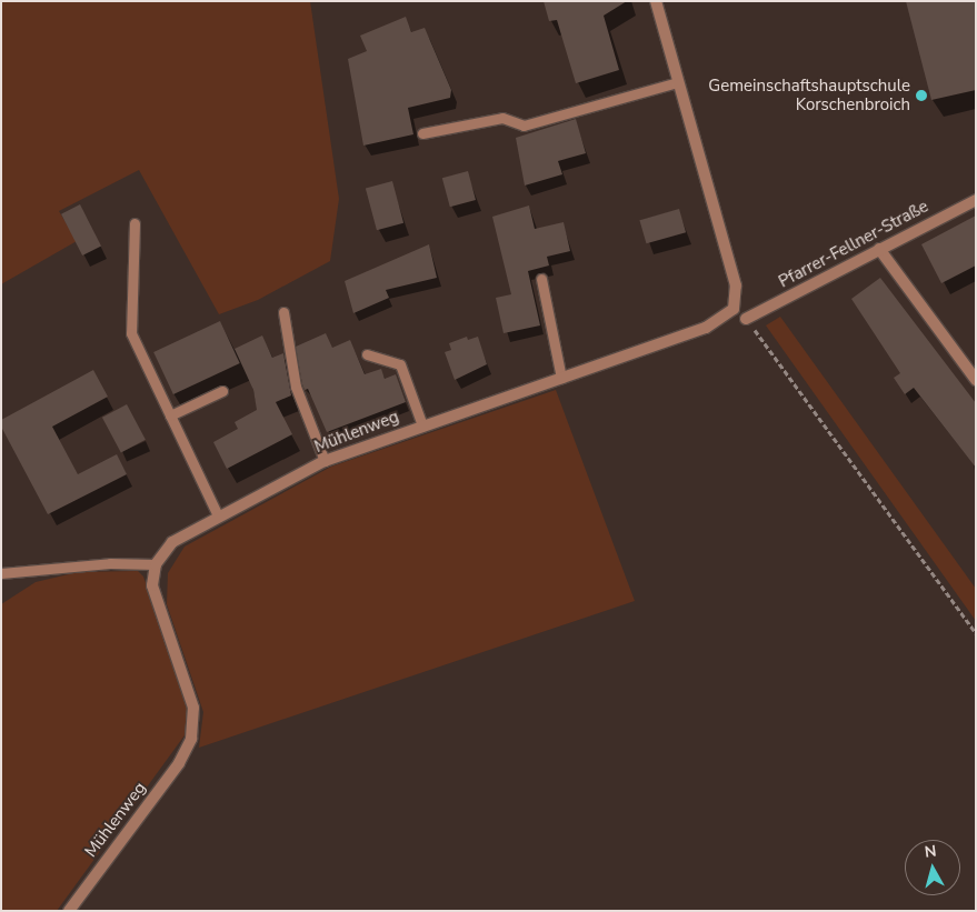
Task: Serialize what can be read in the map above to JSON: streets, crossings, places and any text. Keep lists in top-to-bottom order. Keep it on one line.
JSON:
{"streets":{"street":["Pfarrer-Fellner-Straße","Mühlenweg"]},"places":["Gemeinschaftshauptschule Korschenbroich"],"north":"top"}
